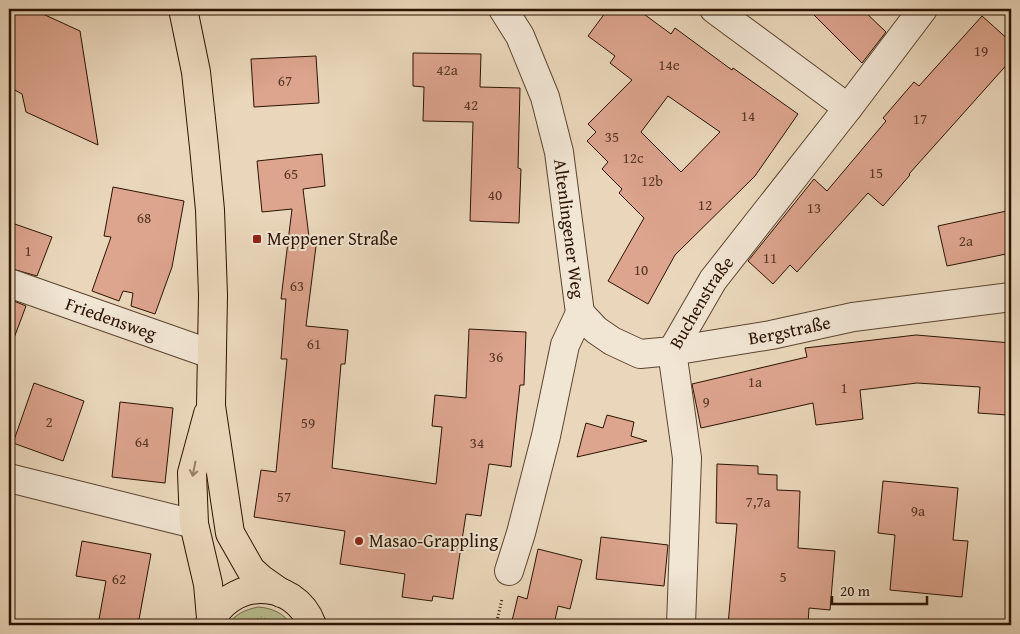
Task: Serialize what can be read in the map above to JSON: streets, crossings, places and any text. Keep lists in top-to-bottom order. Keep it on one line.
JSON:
{"streets":{"street":["Altenlingener Weg","Buchenstraße","Friedensweg","Bergstraße"]},"crossings":[["Altenlingener Weg","Bergstraße"],["Buchenstraße","Bergstraße"]],"places":{"transit":["Meppener Straße"],"other":["Masao-Grappling"]},"house_numbers":["19","14e","42a","67","42","14","17","35","12c","15","65","12b","40","12","13","68","2a","1","11","10","63","61","36","1a","1","9","2","59","64","34","57","7,7a","9a","5","62"],"scale_bar":"20 m"}
